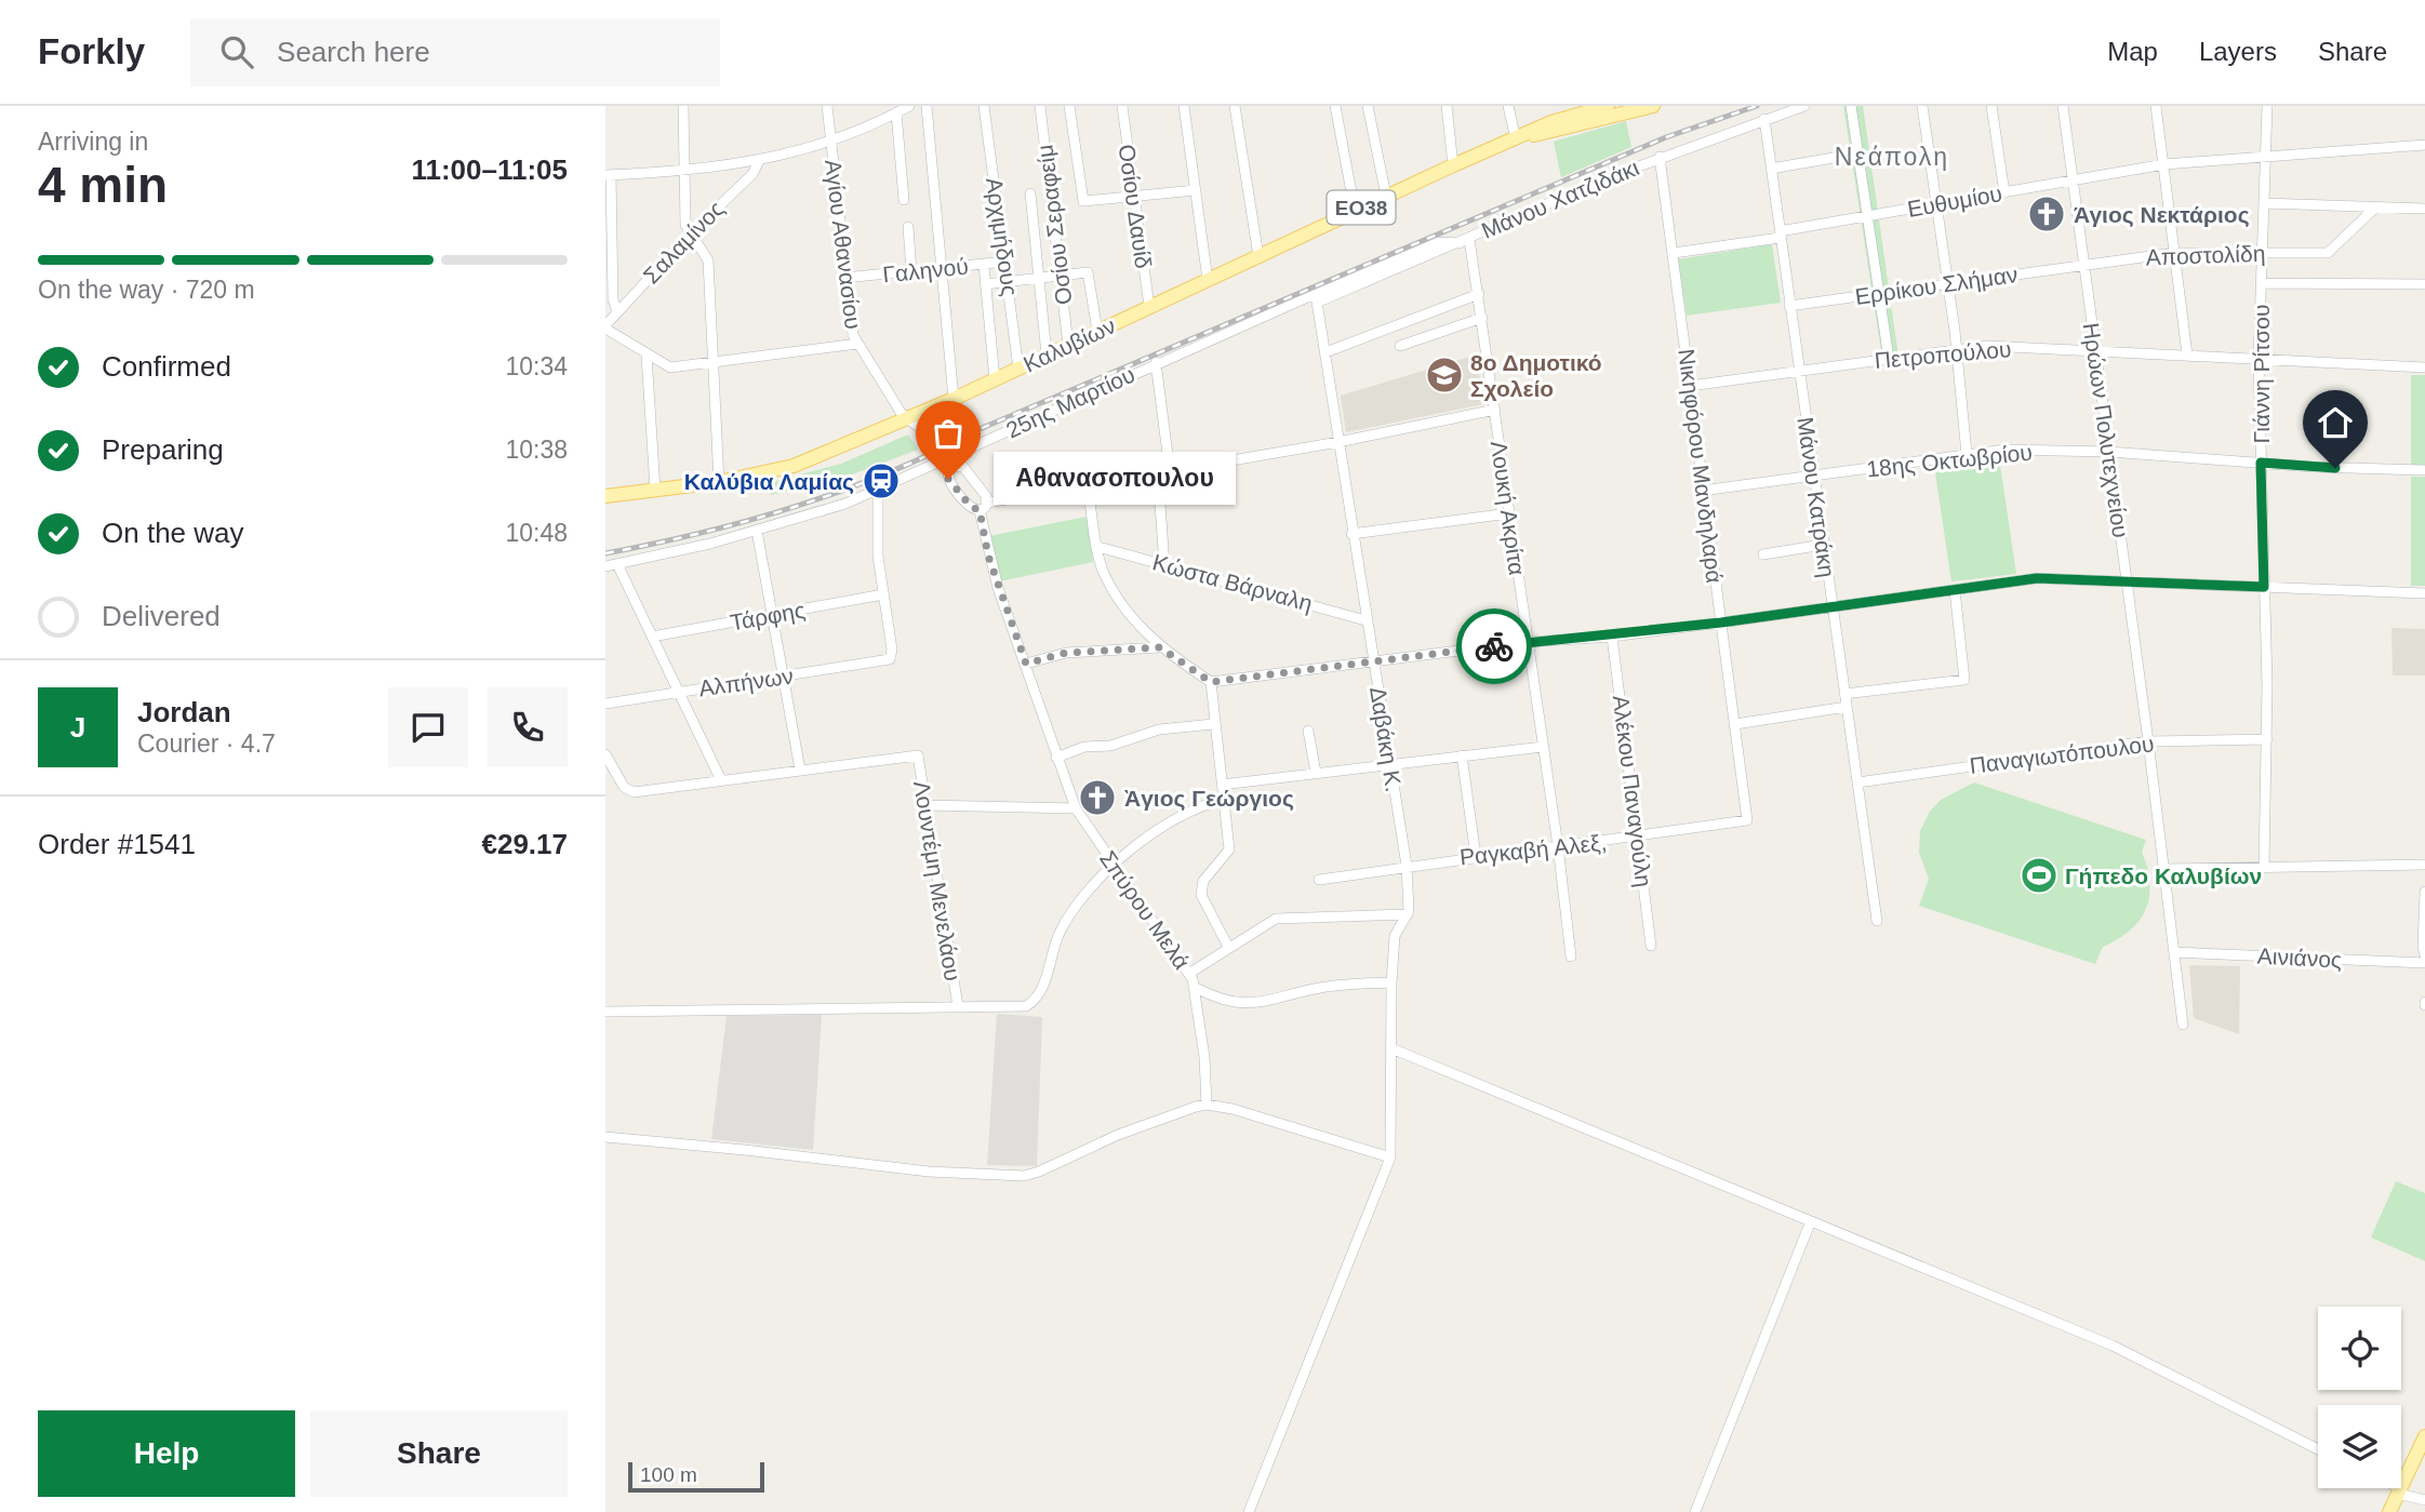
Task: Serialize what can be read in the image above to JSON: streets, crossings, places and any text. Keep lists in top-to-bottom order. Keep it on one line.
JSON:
{"streets":{"main road":["ΕΟ38","Καλυβίων"],"street":["Μάνου Χατζιδάκι","Ευθυμίου","Οσίου Δαυίδ","Οσίου Σεραφείμ","Αρχιμήδους","Σαλαμίνος","Αγίου Αθανασίου","Αποστολίδη","Γαληνού","Ερρίκου Σλήμαν","Πετροπούλου","Γιάννη Ρίτσου","25ης Μαρτίου","Ηρώων Πολυτεχνείου","18ης Οκτωβρίου","Νικηφόρου Μανδηλαρά","Μάνου Κατράκη","Λουκή Ακρίτα","Κώστα Βάρναλη","Τάρφης","Αλπήνων","Δαβάκη Κ.","Παναγιωτόπουλου","Αλέκου Παναγούλη","Ραγκαβή Αλεξ,","Λουντέμη Μενελάου","Σπύρου Μελά","Αινιάνος"]},"crossings":[["Μάνου Χατζιδάκι","25ης Μαρτίου"],["Μάνου Χατζιδάκι","Νικηφόρου Μανδηλαρά"],["Μάνου Χατζιδάκι","Μάνου Κατράκη"],["Μάνου Χατζιδάκι","Λουκή Ακρίτα"],["Μάνου Χατζιδάκι","Δαβάκη Κ."],["Ευθυμίου","Γιάννη Ρίτσου"],["Ευθυμίου","Ηρώων Πολυτεχνείου"],["Ευθυμίου","Νικηφόρου Μανδηλαρά"],["Ευθυμίου","Μάνου Κατράκη"],["Οσίου Δαυίδ","Καλυβίων"],["Οσίου Σεραφείμ","Γαληνού"],["Οσίου Σεραφείμ","Καλυβίων"],["Αρχιμήδους","Γαληνού"],["Αρχιμήδους","Καλυβίων"],["Αγίου Αθανασίου","Γαληνού"],["Αγίου Αθανασίου","Καλυβίων"],["Αγίου Αθανασίου","25ης Μαρτίου"],["Αποστολίδη","Ερρίκου Σλήμαν"],["Αποστολίδη","Γιάννη Ρίτσου"],["Αποστολίδη","Ηρώων Πολυτεχνείου"],["Γαληνού","Καλυβίων"],["Ερρίκου Σλήμαν","Ηρώων Πολυτεχνείου"],["Ερρίκου Σλήμαν","Μάνου Κατράκη"],["Πετροπούλου","Γιάννη Ρίτσου"],["Πετροπούλου","Ηρώων Πολυτεχνείου"],["Πετροπούλου","Νικηφόρου Μανδηλαρά"],["Πετροπούλου","Μάνου Κατράκη"],["Γιάννη Ρίτσου","18ης Οκτωβρίου"],["Γιάννη Ρίτσου","Παναγιωτόπουλου"],["25ης Μαρτίου","Δαβάκη Κ."],["Ηρώων Πολυτεχνείου","18ης Οκτωβρίου"],["Ηρώων Πολυτεχνείου","Παναγιωτόπουλου"],["Ηρώων Πολυτεχνείου","Αινιάνος"],["18ης Οκτωβρίου","Νικηφόρου Μανδηλαρά"],["18ης Οκτωβρίου","Μάνου Κατράκη"],["Νικηφόρου Μανδηλαρά","Ραγκαβή Αλεξ,"],["Μάνου Κατράκη","Παναγιωτόπουλου"],["Λουκή Ακρίτα","Ραγκαβή Αλεξ,"],["Κώστα Βάρναλη","Δαβάκη Κ."],["Τάρφης","Αλπήνων"],["Δαβάκη Κ.","Ραγκαβή Αλεξ,"],["Αλέκου Παναγούλη","Ραγκαβή Αλεξ,"]],"districts":["Νεάπολη"],"places":{"church":["Άγιος Νεκτάριος","Ὰγιος Γεώργιος"],"school or university":["8ο Δημοτικό Σχολείο"],"other":["Αθανασοπουλου"],"station":["Καλύβια Λαμίας"],"sports":["Γήπεδο Καλυβίων"]},"scale_bar":"100 m","page":{"header":"Forkly","search":"Search here","nav":["Map","Layers","Share"],"heading":["4 min","Arriving in","11:00–11:05"],"panel":["Jordan","Courier · 4.7","Order #1541","€29.17"],"bar":"On the way · 720 m","list":[["Confirmed","10:34"],["Preparing","10:38"],["On the way","10:48"],"Delivered"],"bubble":"Αθανασοπουλου","round":"J","buttons":["Help","Share"],"scale":"100 m"}}
